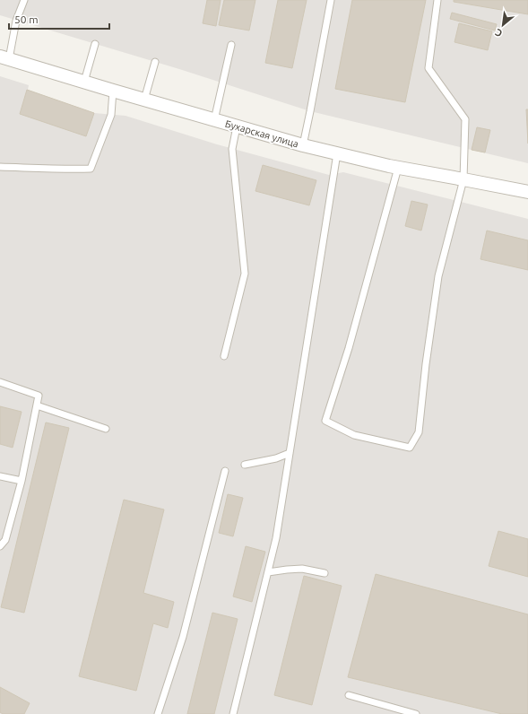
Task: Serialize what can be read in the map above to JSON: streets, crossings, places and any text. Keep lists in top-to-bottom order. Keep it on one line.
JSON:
{"streets":{"street":["Бухарская улица"]},"scale_bar":"50 m","north":"bottom left"}
